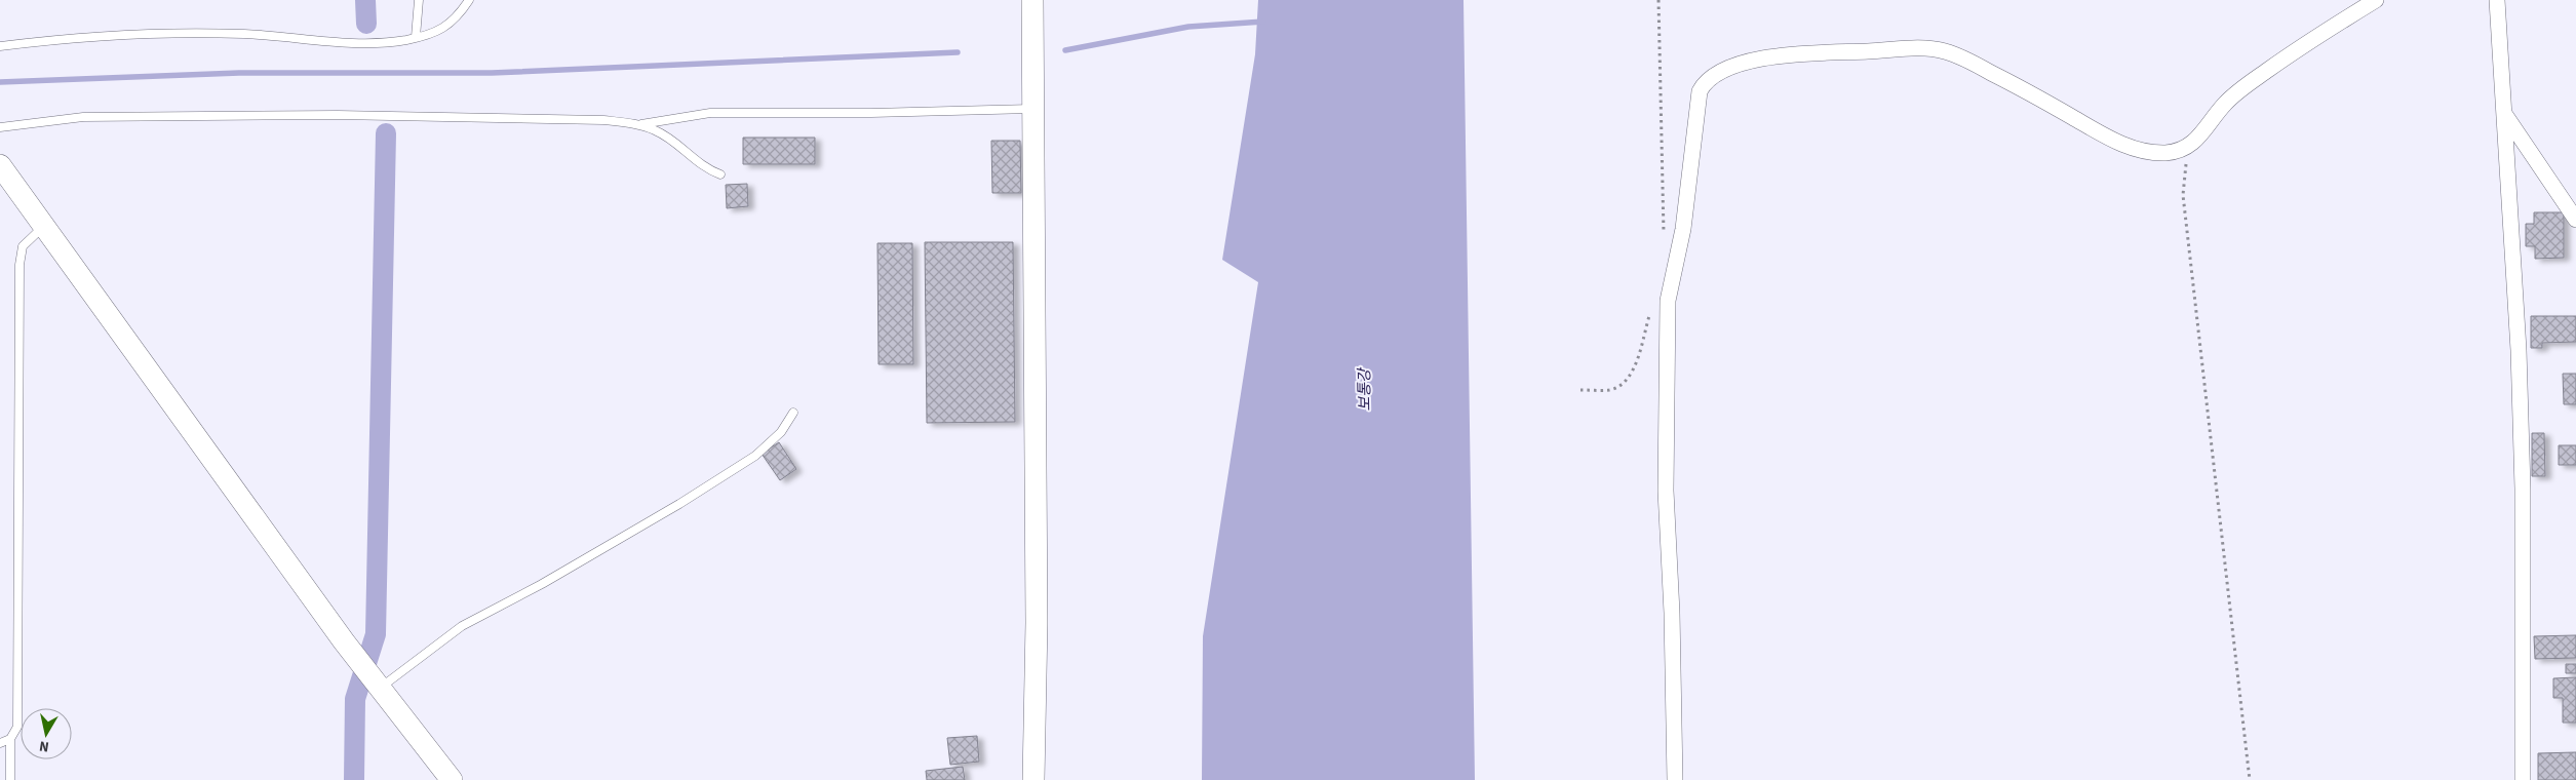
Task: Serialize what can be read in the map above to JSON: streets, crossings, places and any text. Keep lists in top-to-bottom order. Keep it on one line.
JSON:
{"water":["보통강"],"north":"bottom"}
